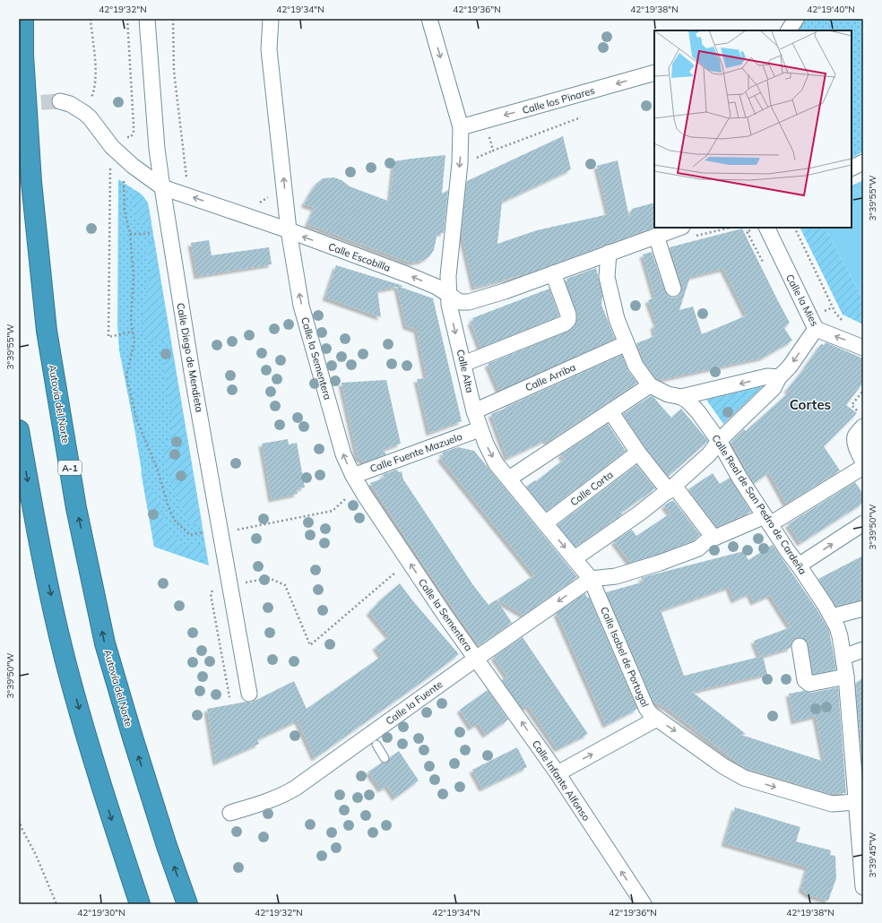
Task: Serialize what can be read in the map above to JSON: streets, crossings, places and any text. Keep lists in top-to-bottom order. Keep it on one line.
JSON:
{"streets":{"highway":["Autovía del Norte","A-1"],"street":["Calle los Pinares","Calle Escobilla","Calle la Mies","Calle Diego de Mendieta","Calle la Sementera","Calle Alta","Calle Arriba","Calle Fuente Mazuelo","Calle Corta","Calle Real de San Pedro de Cardeña","Calle Isabel de Portugal","Calle la Fuente","Calle Infante Alfonso"]},"crossings":[["Calle los Pinares","Calle Alta"],["Calle Escobilla","Calle Diego de Mendieta"],["Calle Escobilla","Calle la Sementera"],["Calle Escobilla","Calle Alta"],["Calle Escobilla","Calle Real de San Pedro de Cardeña"],["Calle la Sementera","Calle Fuente Mazuelo"],["Calle la Sementera","Calle la Fuente"],["Calle la Sementera","Calle Infante Alfonso"],["Calle Alta","Calle Arriba"],["Calle Alta","Calle Fuente Mazuelo"],["Calle Alta","Calle Corta"],["Calle Alta","Calle Isabel de Portugal"],["Calle Alta","Calle la Fuente"],["Calle Arriba","Calle Real de San Pedro de Cardeña"],["Calle Real de San Pedro de Cardeña","Calle Isabel de Portugal"],["Calle Isabel de Portugal","Calle la Fuente"],["Calle la Fuente","Calle Infante Alfonso"]],"one_way":["Calle los Pinares","Calle Escobilla","Calle la Sementera","Calle Alta","Calle Isabel de Portugal","Calle Infante Alfonso"],"districts":["Cortes"],"coordinates":["42°19'32\"N","42°19'34\"N","42°19'36\"N","42°19'38\"N","42°19'40\"N","3°39'55\"W","3°39'50\"W","3°39'45\"W","42°19'30\"N"]}
